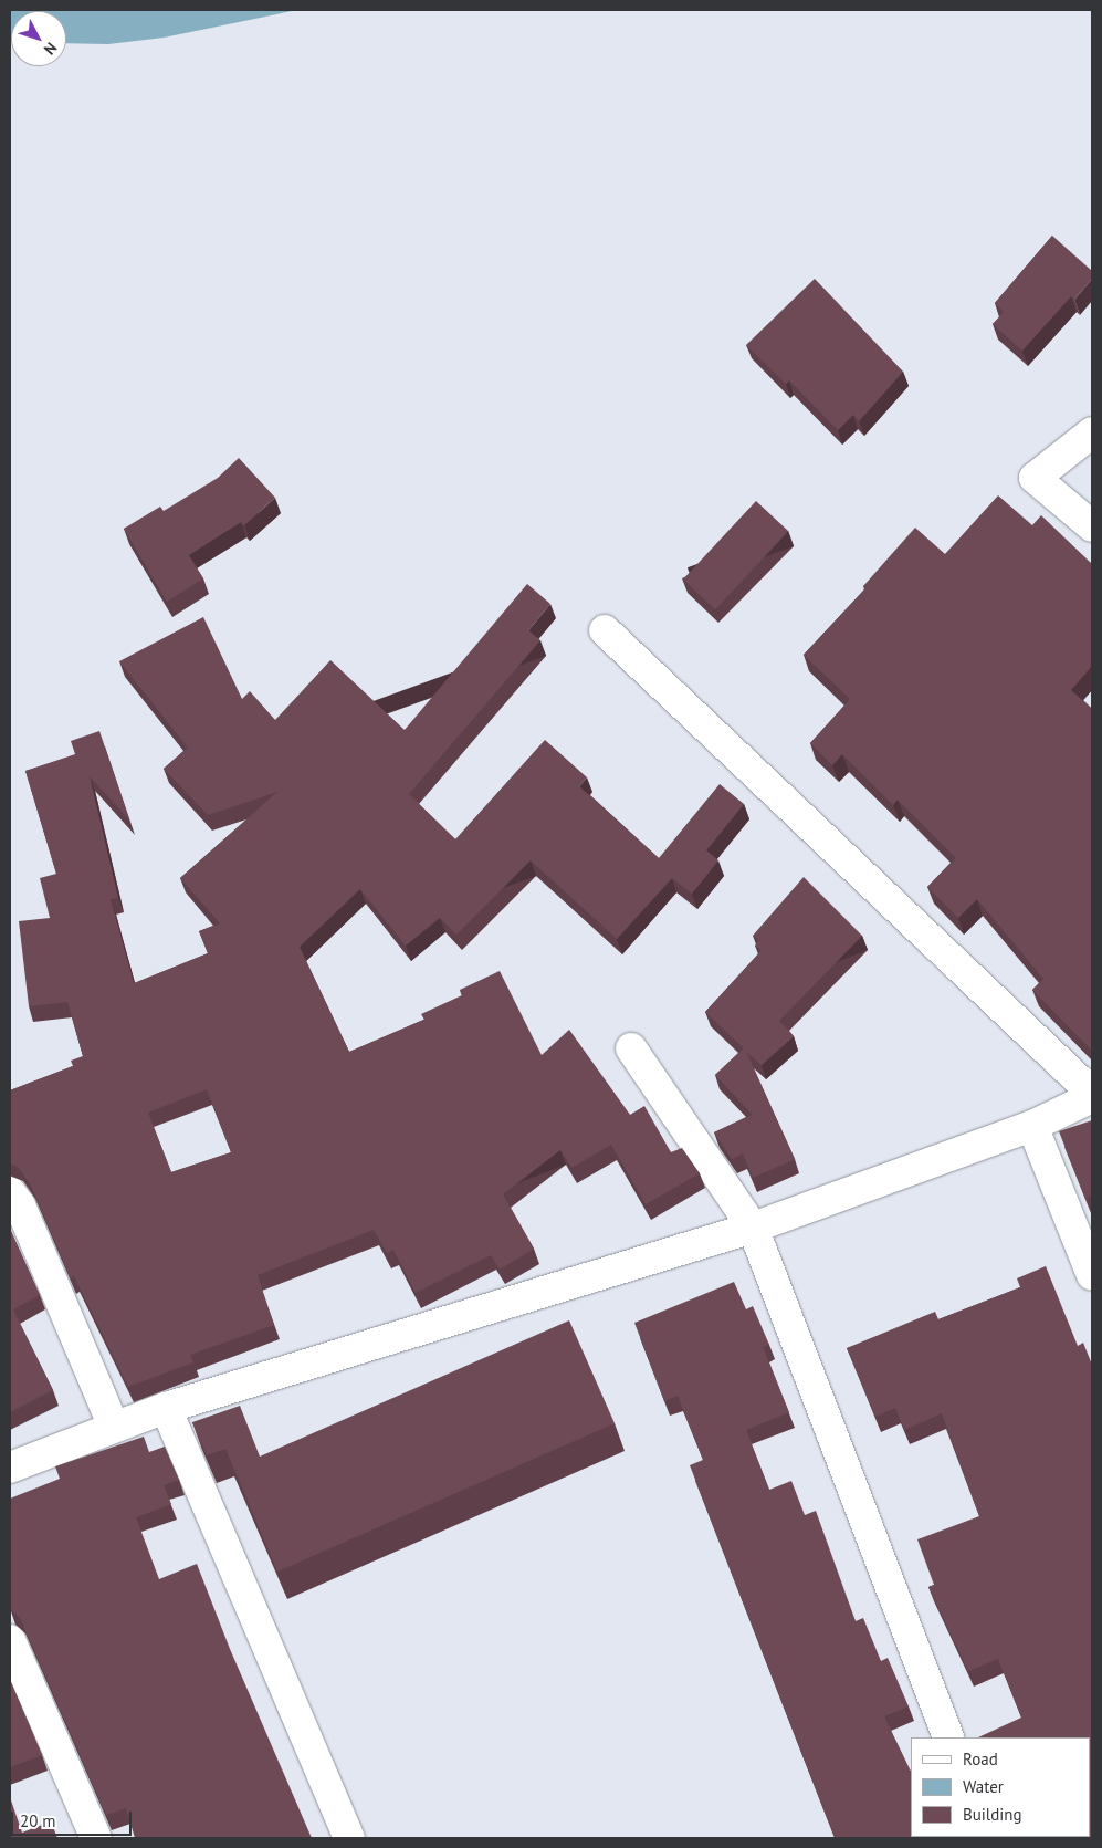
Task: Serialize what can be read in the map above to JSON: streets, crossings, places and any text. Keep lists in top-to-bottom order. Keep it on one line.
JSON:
{"legend":["Road","Water","Building"],"scale_bar":"20 m","north":"bottom right"}
